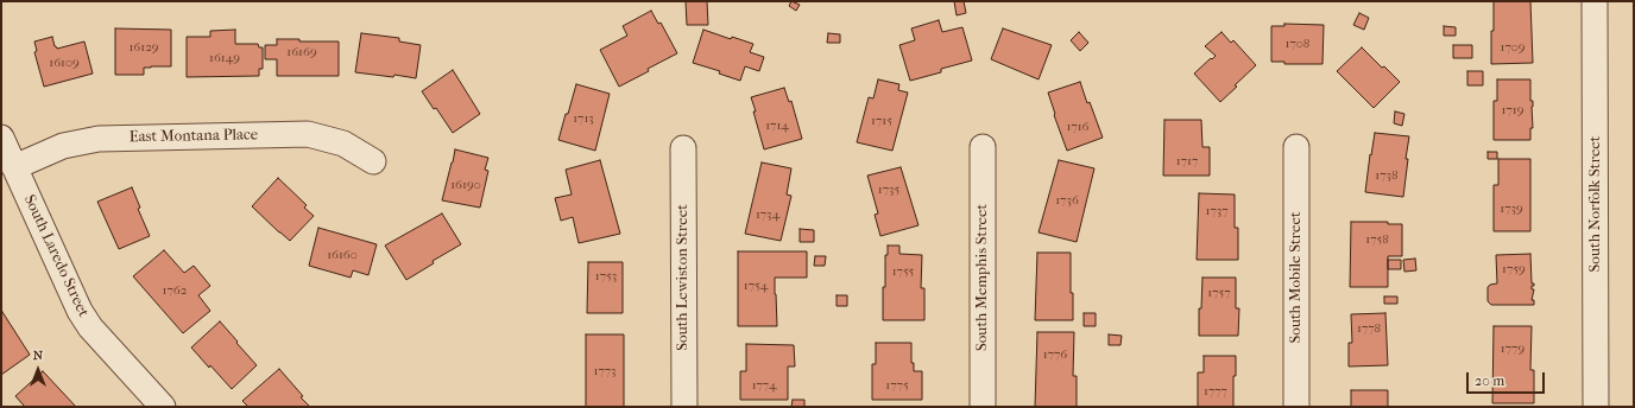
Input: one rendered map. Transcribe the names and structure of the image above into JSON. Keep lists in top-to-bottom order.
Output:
{
  "streets": {
    "street": [
      "East Montana Place",
      "South Norfolk Street",
      "South Laredo Street",
      "South Lewiston Street",
      "South Memphis Street",
      "South Mobile Street"
    ]
  },
  "crossings": [
    ["East Montana Place", "South Laredo Street"]
  ],
  "house_numbers": [
    "1708",
    "16129",
    "1709",
    "16169",
    "16149",
    "16109",
    "1719",
    "1713",
    "1715",
    "1714",
    "1716",
    "1717",
    "1738",
    "16190",
    "1735",
    "1736",
    "1739",
    "1737",
    "1734",
    "1758",
    "16160",
    "1759",
    "1755",
    "1753",
    "1754",
    "1762",
    "1757",
    "1778",
    "1779",
    "1776",
    "1773",
    "1774",
    "1775",
    "1777"
  ],
  "scale_bar": "20 m",
  "north": "top"
}
